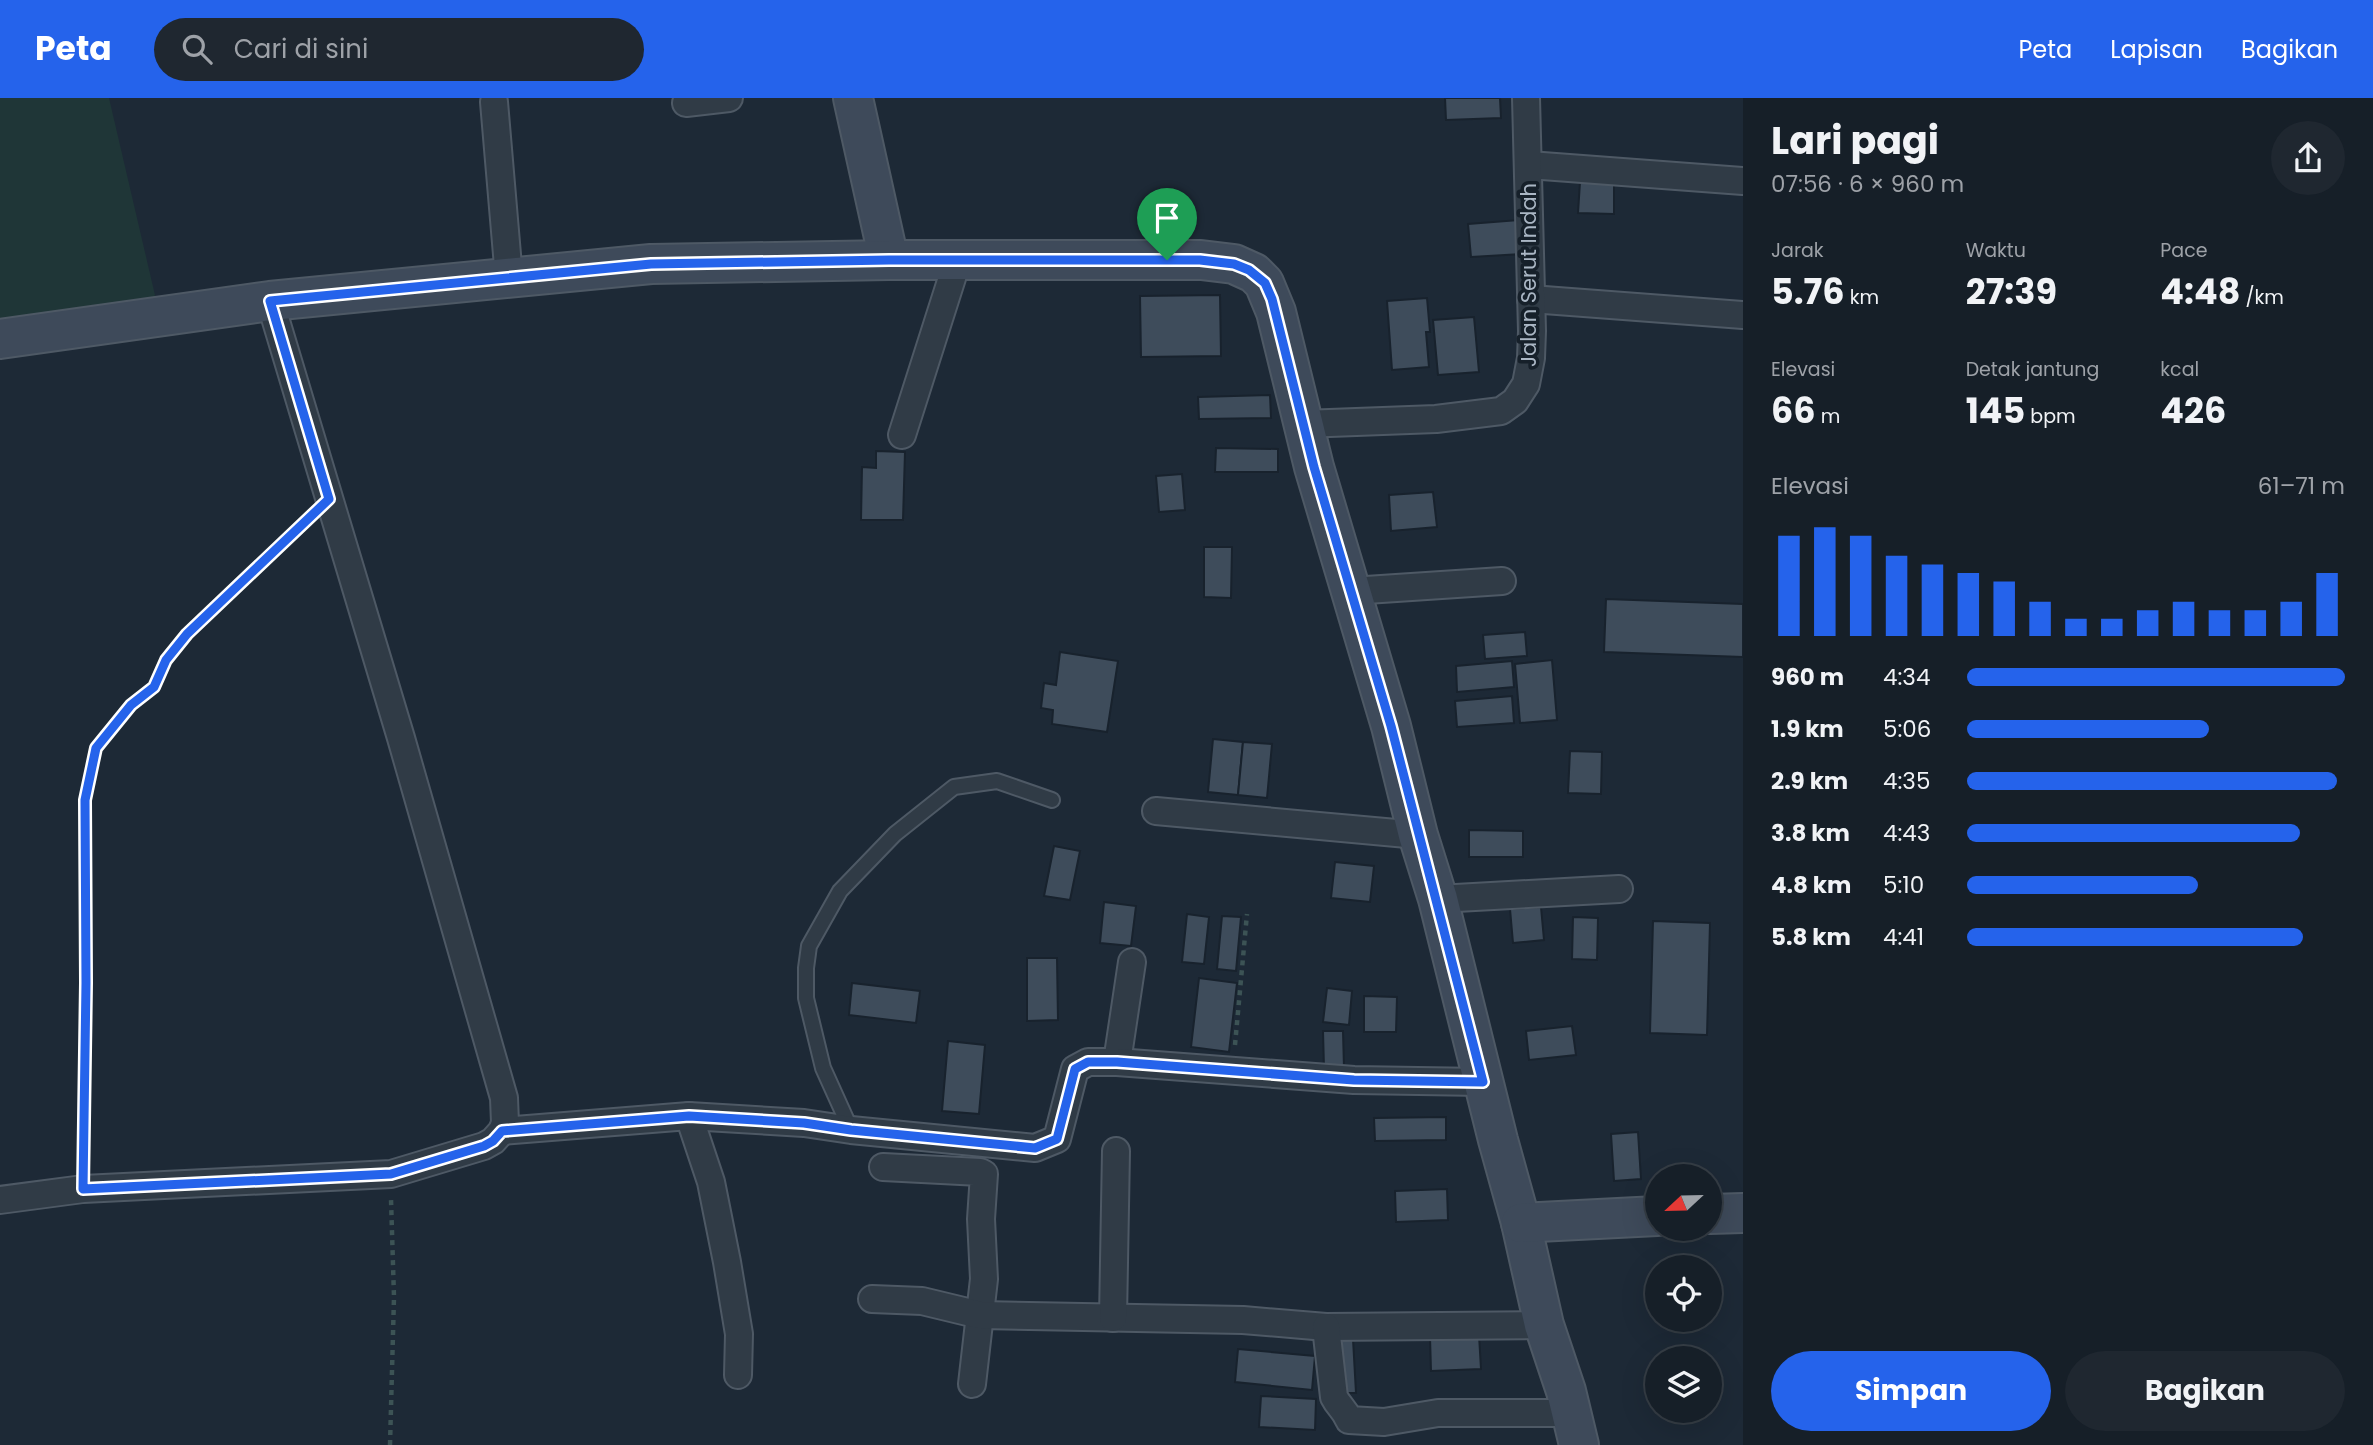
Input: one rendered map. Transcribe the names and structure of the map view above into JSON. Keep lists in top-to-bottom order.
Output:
{
  "streets": {
    "street": ["Jalan Serut Indah"]
  },
  "north": "left",
  "page": {
    "header": "Peta",
    "search": "Cari di sini",
    "nav": ["Peta", "Lapisan", "Bagikan"],
    "heading": ["Lari pagi", "07:56 · 6 × 960 m"],
    "stats": [
      ["Jarak", "5.76 km"],
      ["Waktu", "27:39"],
      ["Pace", "4:48 /km"],
      ["Elevasi", "66 m"],
      ["Detak jantung", "145 bpm"],
      ["kcal", "426"]
    ],
    "chart": ["Elevasi", "61–71 m"],
    "list": [
      {
        "name": "960 m",
        "note": "4:34"
      },
      {
        "name": "1.9 km",
        "note": "5:06"
      },
      {
        "name": "2.9 km",
        "note": "4:35"
      },
      {
        "name": "3.8 km",
        "note": "4:43"
      },
      {
        "name": "4.8 km",
        "note": "5:10"
      },
      {
        "name": "5.8 km",
        "note": "4:41"
      }
    ],
    "buttons": ["Simpan", "Bagikan"]
  }
}
